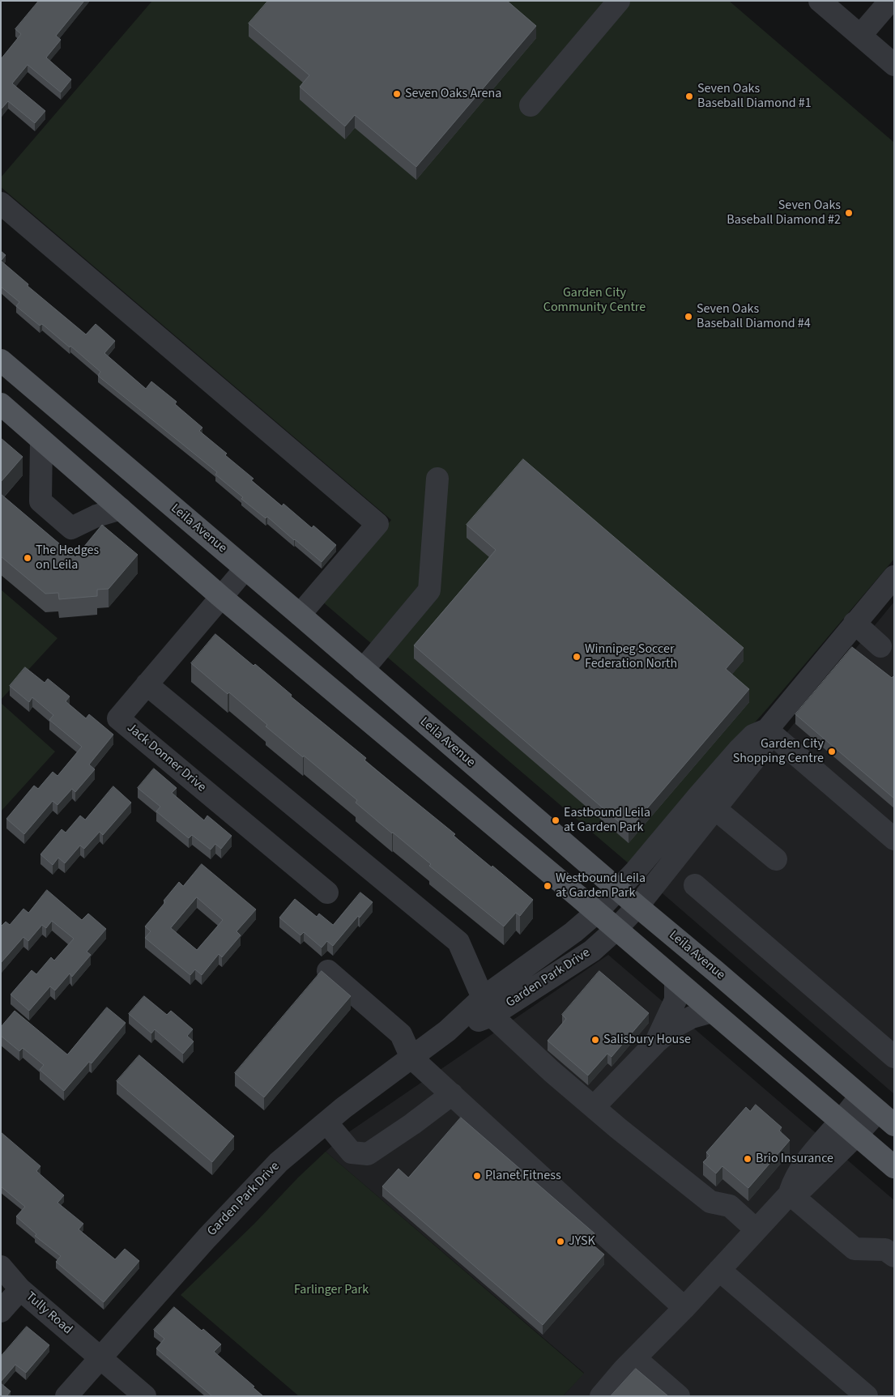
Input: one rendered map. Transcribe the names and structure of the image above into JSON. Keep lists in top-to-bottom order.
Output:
{
  "streets": {
    "main road": ["Leila Avenue"],
    "street": ["Jack Donner Drive", "Garden Park Drive", "Tully Road"]
  },
  "crossings": [
    ["Leila Avenue", "Jack Donner Drive"],
    ["Leila Avenue", "Garden Park Drive"],
    ["Garden Park Drive", "Tully Road"]
  ],
  "parks": ["Garden City Community Centre", "Farlinger Park"],
  "places": [
    "Seven Oaks Arena",
    "Seven Oaks Baseball Diamond #1",
    "Seven Oaks Baseball Diamond #2",
    "Seven Oaks Baseball Diamond #4",
    "The Hedges on Leila",
    "Winnipeg Soccer Federation North",
    "Garden City Shopping Centre",
    "Eastbound Leila at Garden Park",
    "Westbound Leila at Garden Park",
    "Salisbury House",
    "Brio Insurance",
    "Planet Fitness",
    "JYSK"
  ]
}
